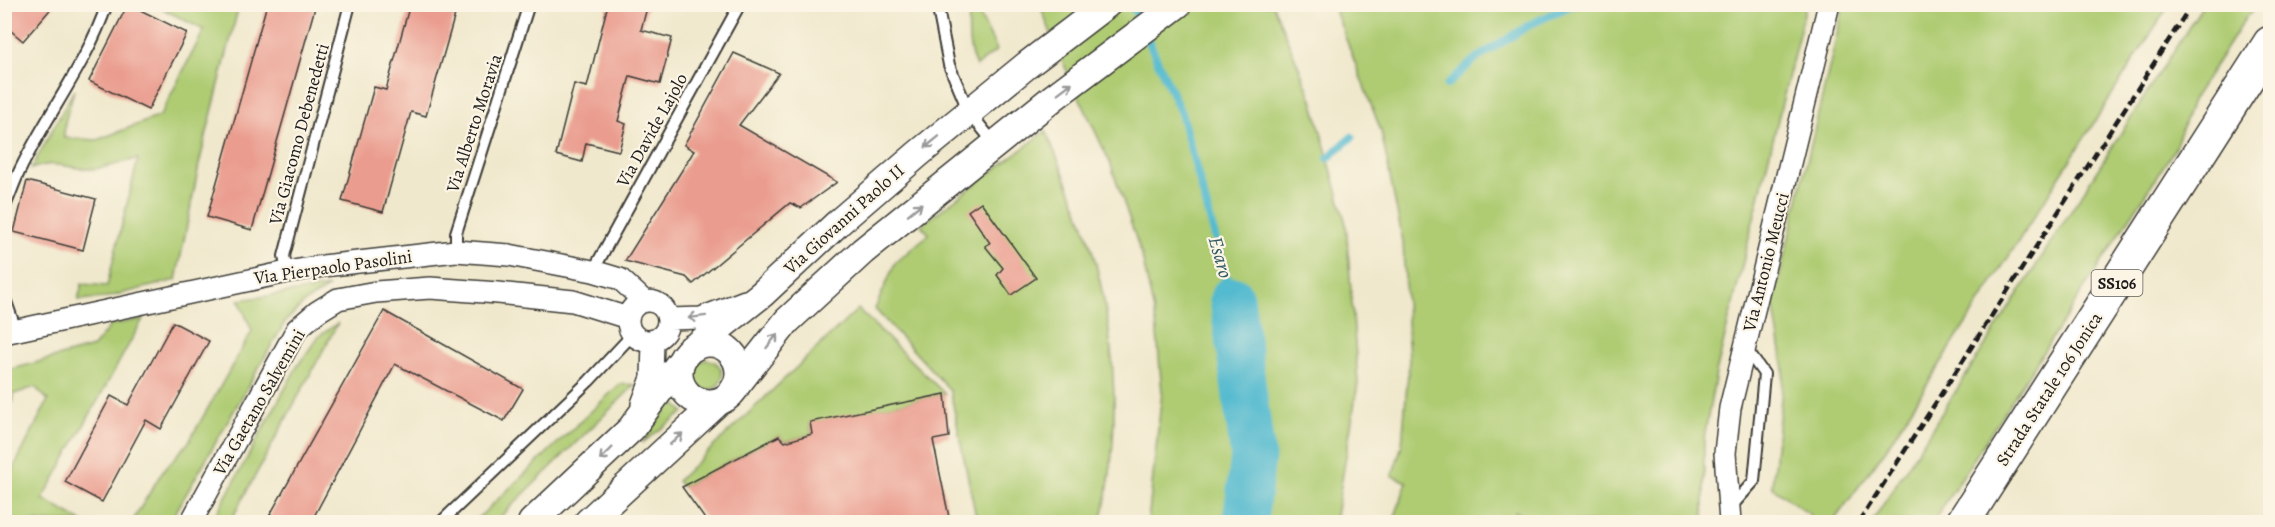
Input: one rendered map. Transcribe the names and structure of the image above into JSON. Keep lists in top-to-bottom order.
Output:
{
  "streets": {
    "main road": ["SS106", "Strada Statale 106 Jonica"],
    "street": [
      "Via Giovanni Paolo II",
      "Via Antonio Meucci",
      "Via Pierpaolo Pasolini",
      "Via Gaetano Salvemini"
    ],
    "lane": ["Via Alberto Moravia", "Via Davide Lajolo", "Via Giacomo Debenedetti"]
  },
  "crossings": [
    ["Via Alberto Moravia", "Via Pierpaolo Pasolini"],
    ["Via Davide Lajolo", "Via Pierpaolo Pasolini"],
    ["Via Giacomo Debenedetti", "Via Pierpaolo Pasolini"],
    ["Via Pierpaolo Pasolini", "Via Gaetano Salvemini"]
  ],
  "water": ["Esaro"]
}
